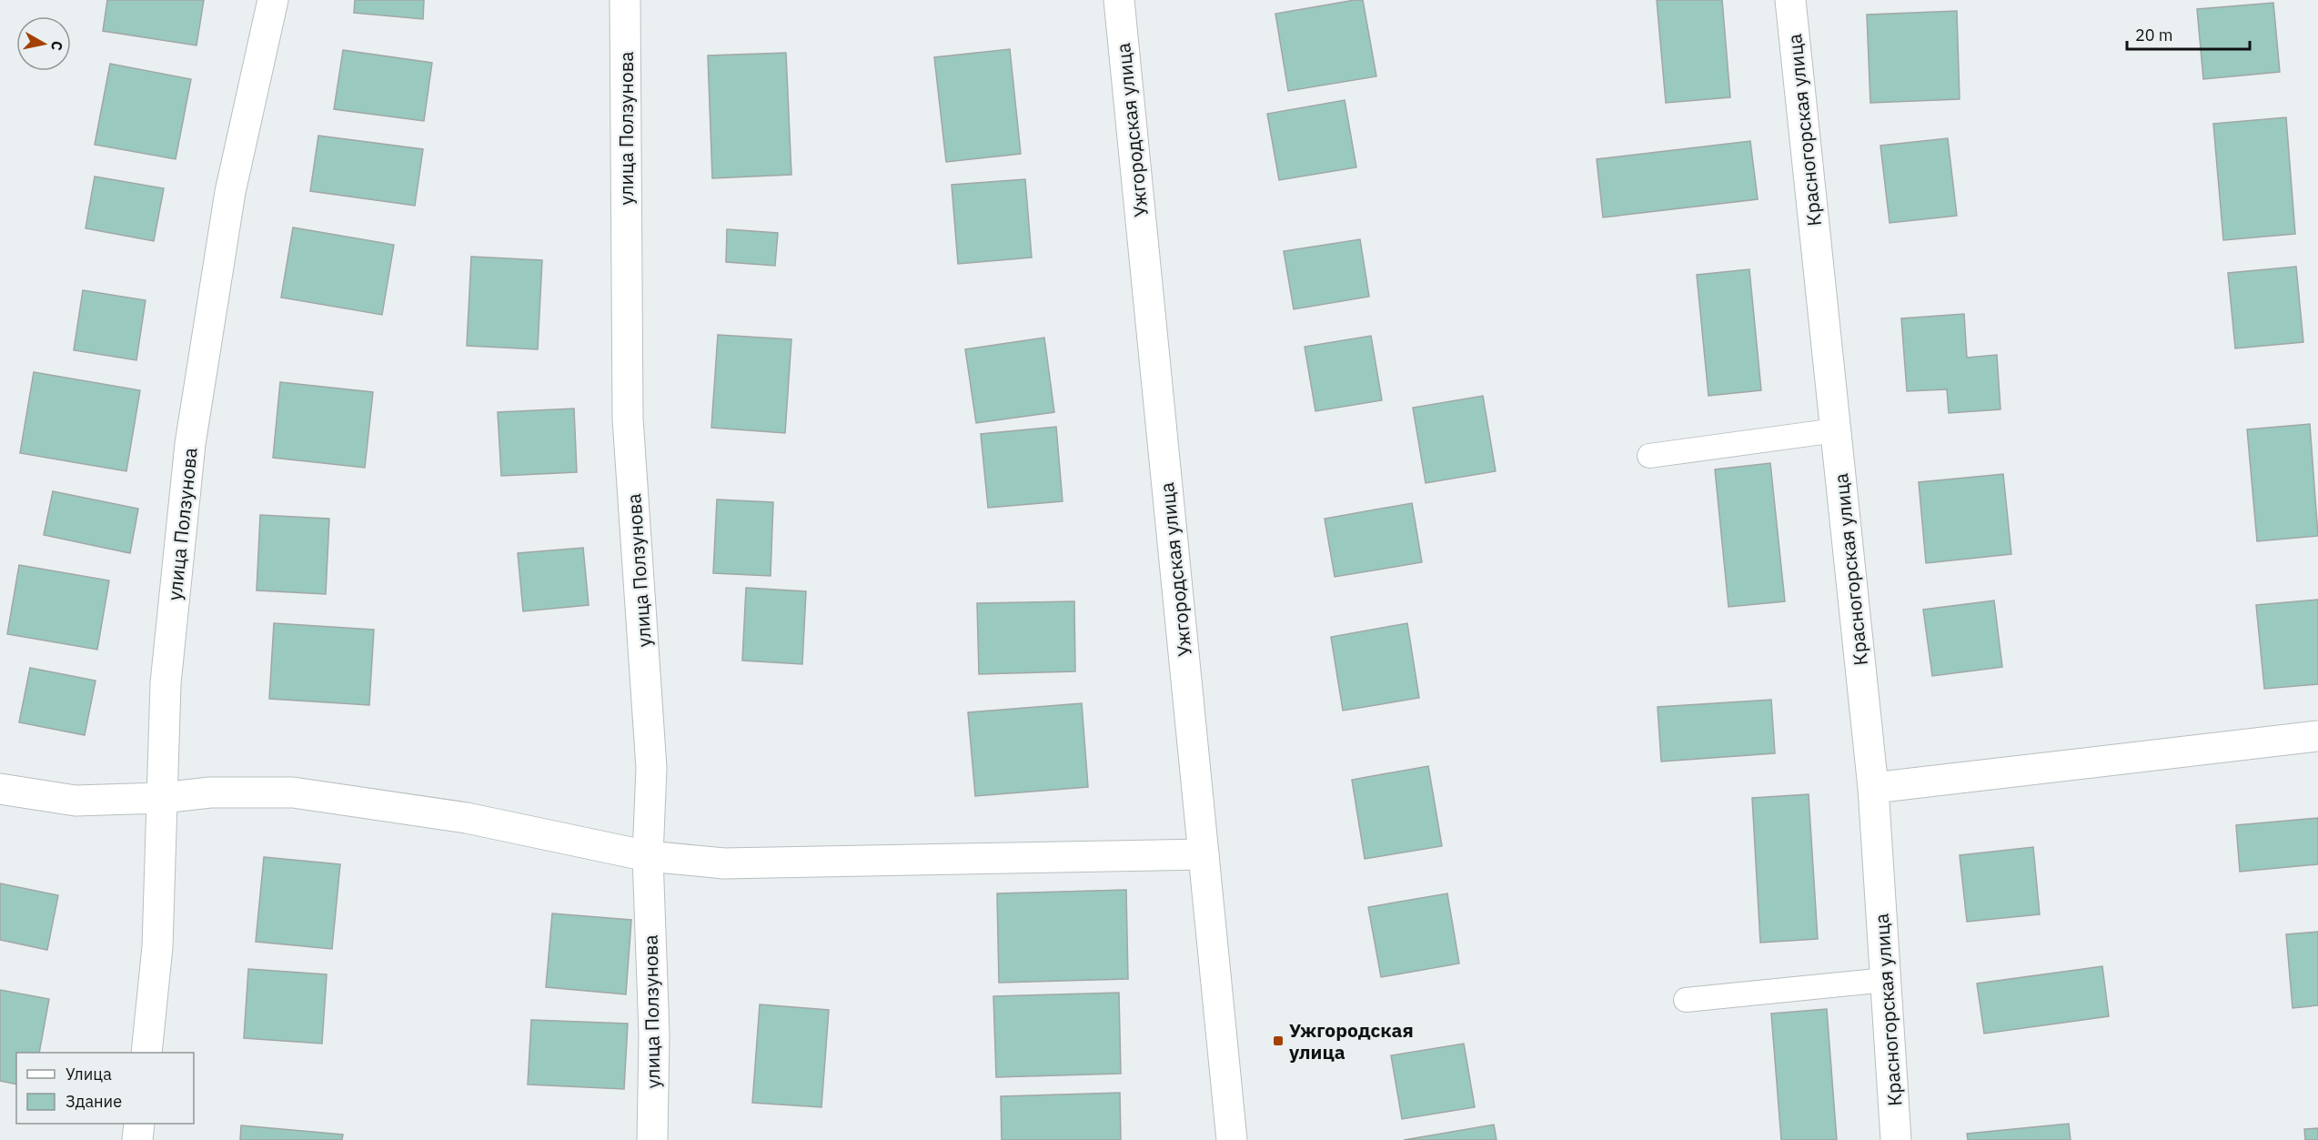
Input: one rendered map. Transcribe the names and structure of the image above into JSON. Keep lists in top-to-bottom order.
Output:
{
  "streets": {
    "street": ["улица Ползунова", "Ужгородская улица", "Красногорская улица"]
  },
  "places": {
    "transit": ["Ужгородская улица"]
  },
  "legend": ["Улица", "Здание"],
  "scale_bar": "20 m",
  "north": "right"
}
